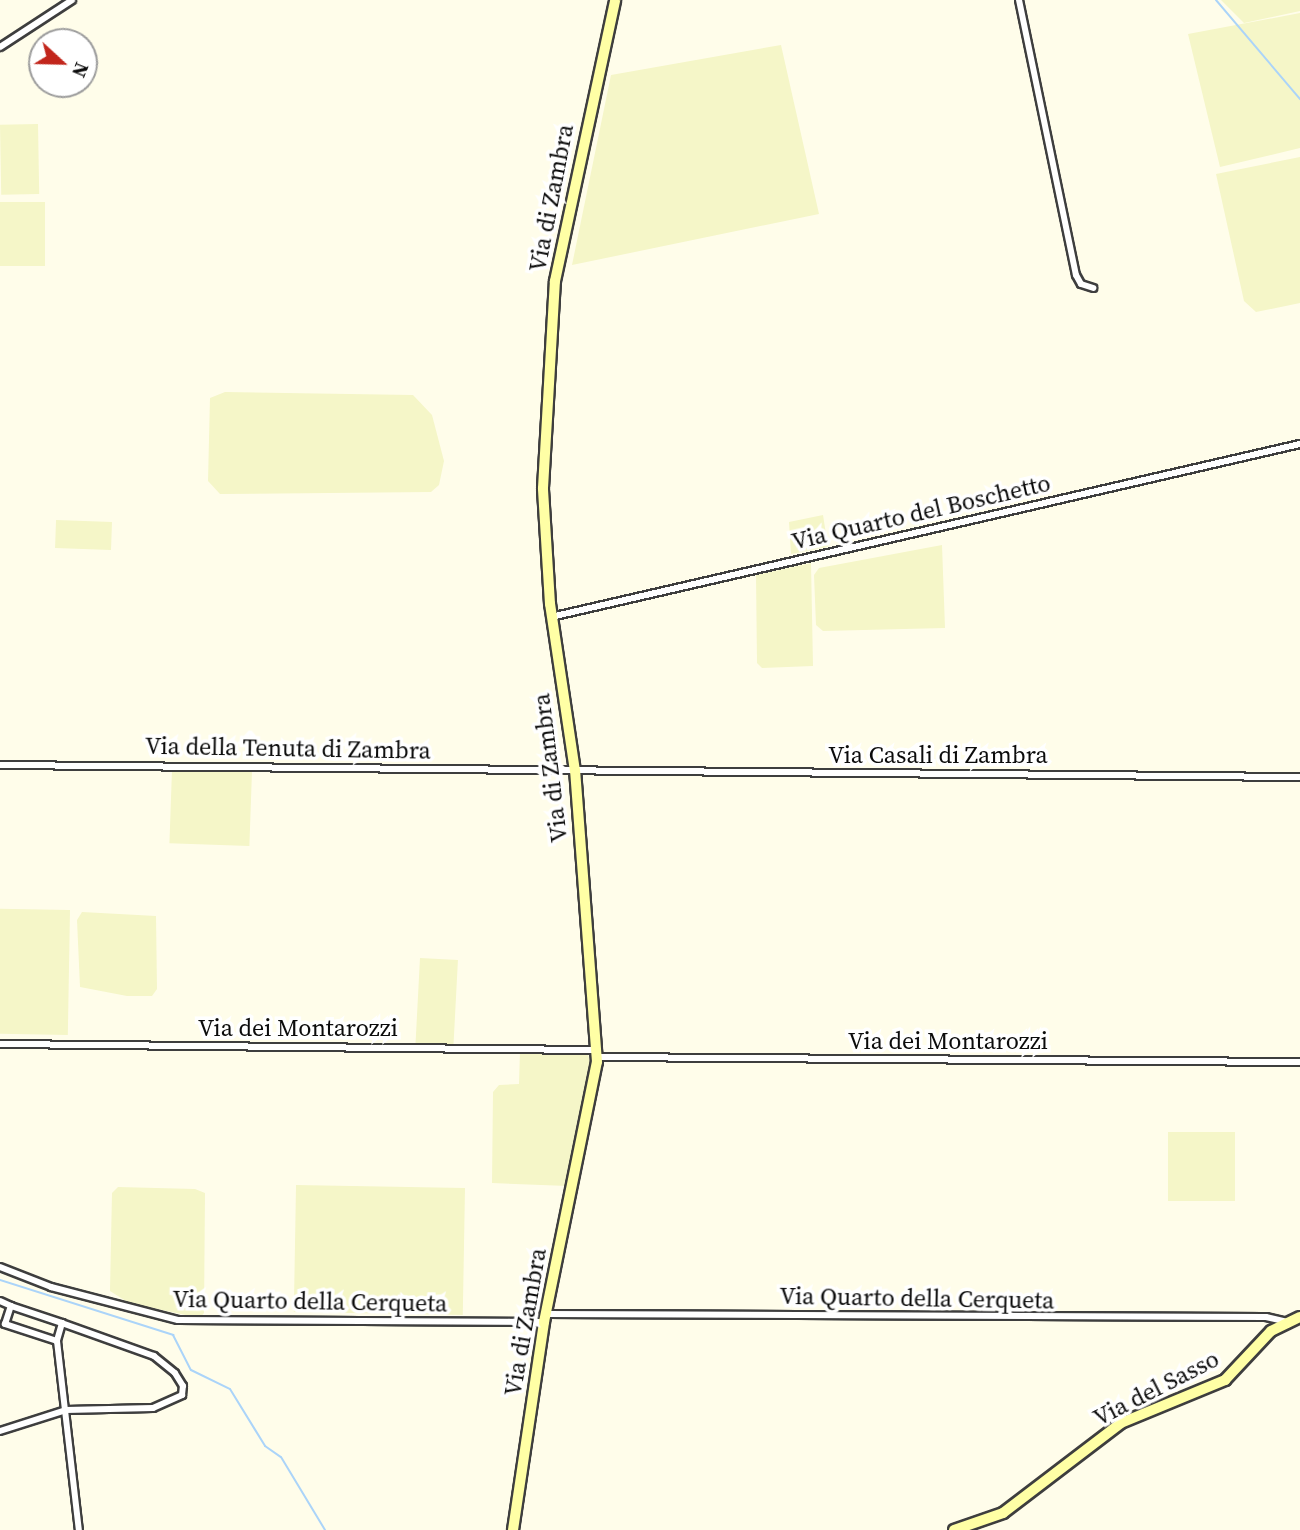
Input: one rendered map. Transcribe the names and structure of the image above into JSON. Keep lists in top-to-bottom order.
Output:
{
  "streets": {
    "street": [
      "Via di Zambra",
      "Via Quarto del Boschetto",
      "Via della Tenuta di Zambra",
      "Via Casali di Zambra",
      "Via dei Montarozzi",
      "Via Quarto della Cerqueta",
      "Via del Sasso"
    ]
  },
  "crossings": [
    ["Via di Zambra", "Via Quarto del Boschetto"],
    ["Via di Zambra", "Via della Tenuta di Zambra"],
    ["Via di Zambra", "Via Casali di Zambra"],
    ["Via di Zambra", "Via dei Montarozzi"],
    ["Via di Zambra", "Via Quarto della Cerqueta"],
    ["Via della Tenuta di Zambra", "Via Casali di Zambra"],
    ["Via Quarto della Cerqueta", "Via del Sasso"]
  ],
  "north": "right"
}
